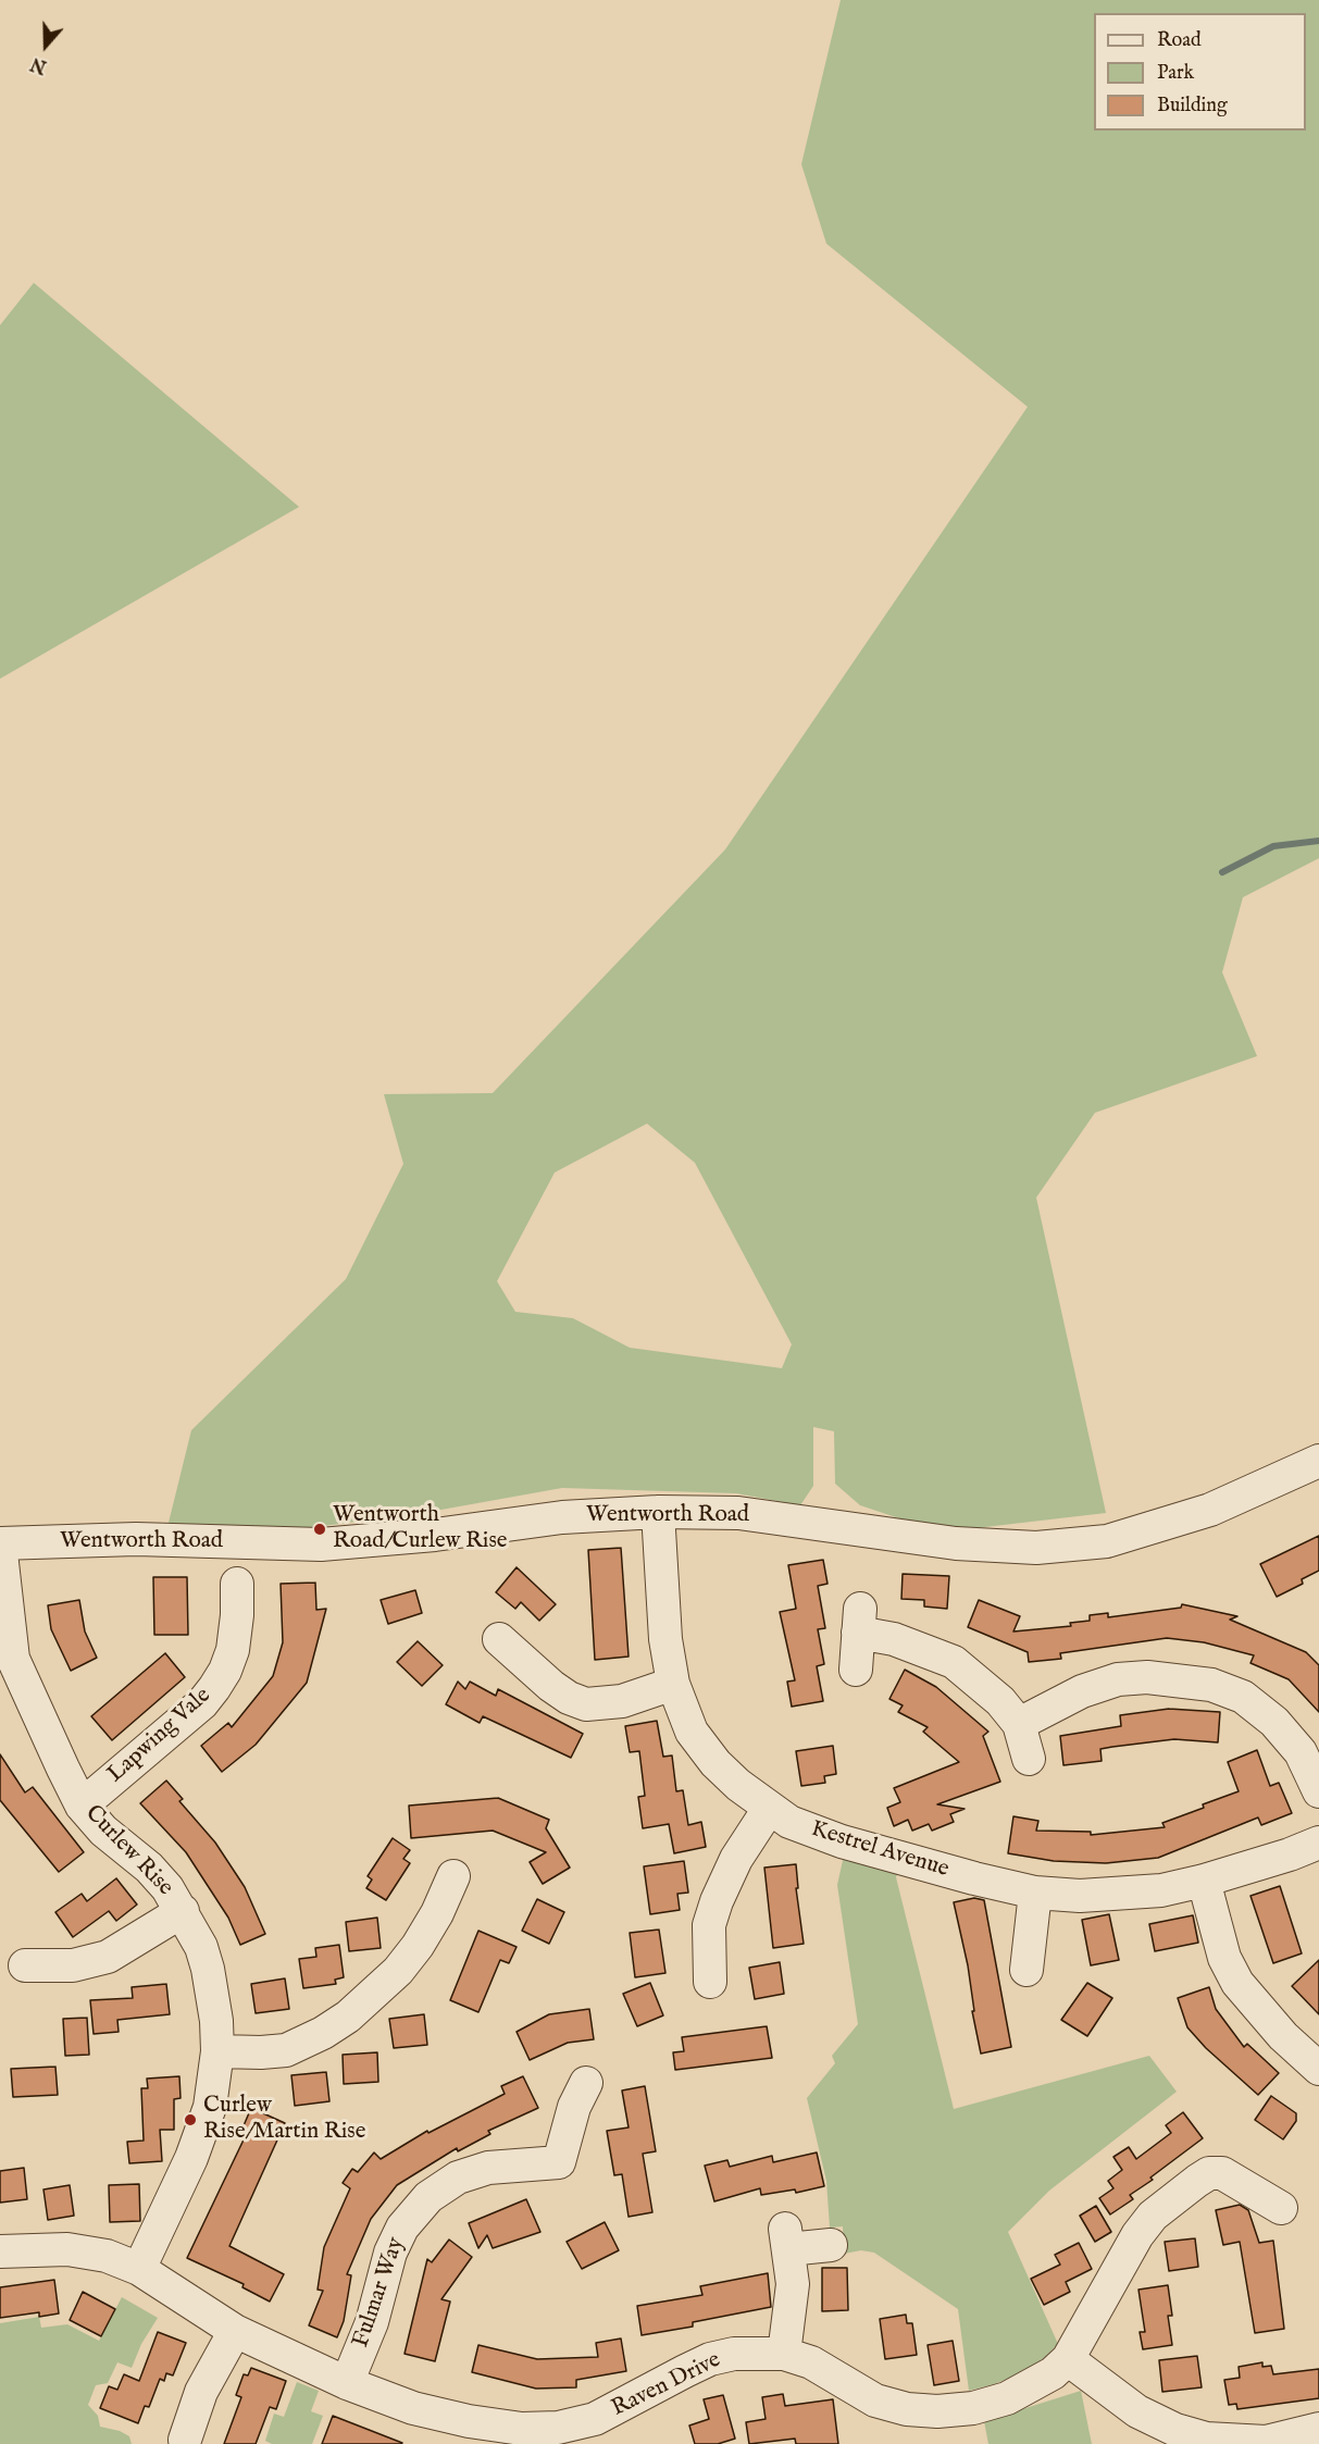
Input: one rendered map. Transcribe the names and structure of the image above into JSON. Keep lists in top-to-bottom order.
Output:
{
  "streets": {
    "street": [
      "Wentworth Road",
      "Lapwing Vale",
      "Kestrel Avenue",
      "Curlew Rise",
      "Fulmar Way",
      "Raven Drive"
    ]
  },
  "crossings": [
    ["Wentworth Road", "Kestrel Avenue"],
    ["Wentworth Road", "Curlew Rise"],
    ["Lapwing Vale", "Curlew Rise"],
    ["Curlew Rise", "Raven Drive"],
    ["Fulmar Way", "Raven Drive"]
  ],
  "places": ["Wentworth Road/Curlew Rise", "Curlew Rise/Martin Rise"],
  "legend": ["Road", "Park", "Building"],
  "north": "bottom"
}
